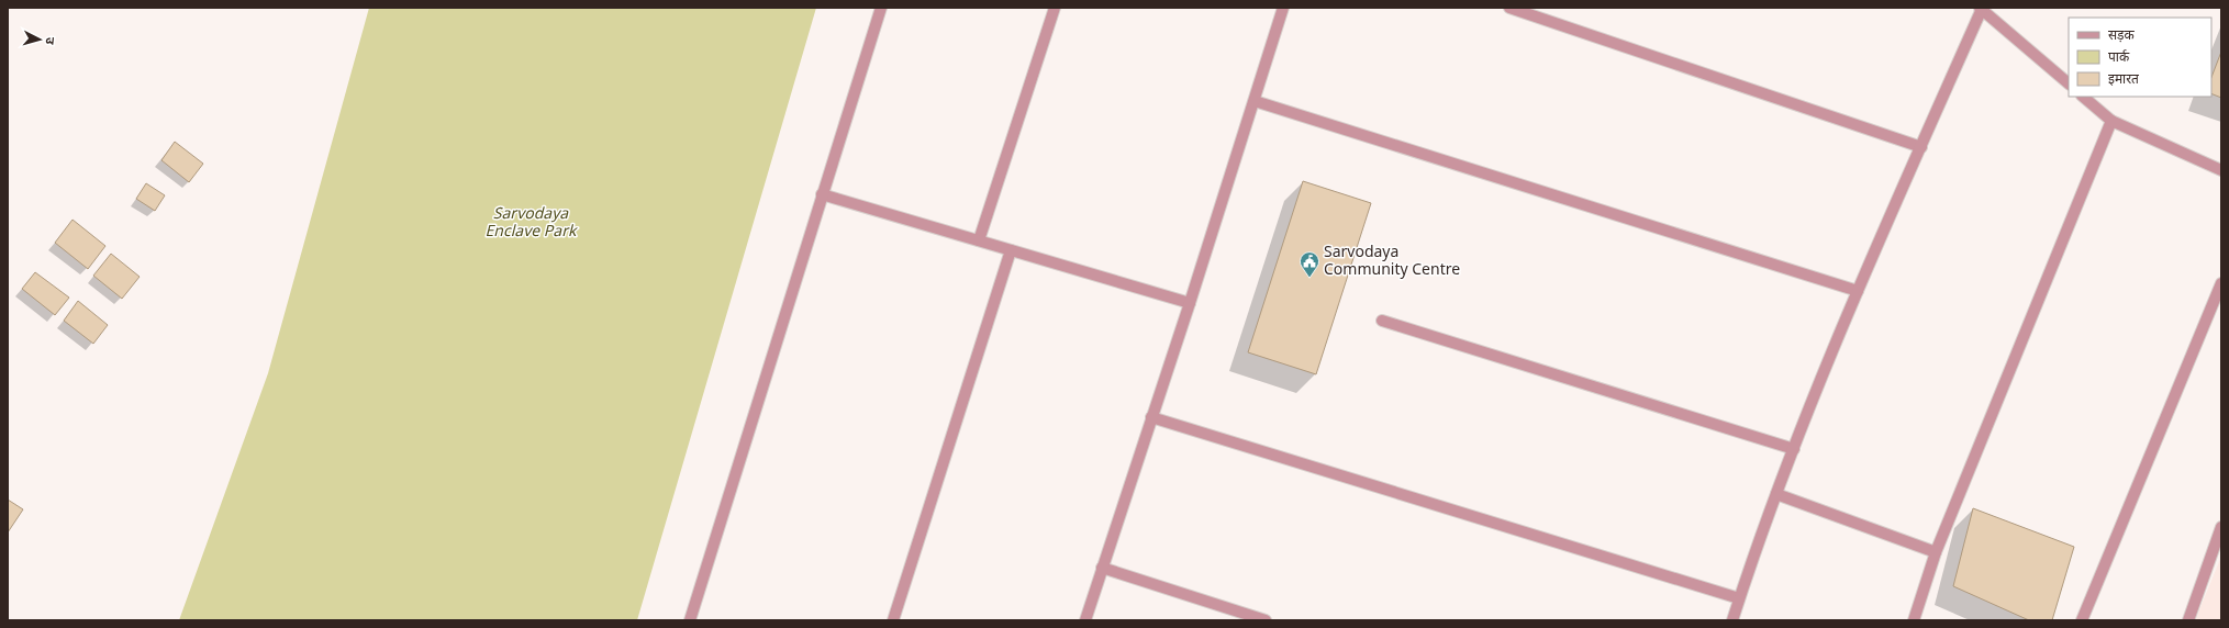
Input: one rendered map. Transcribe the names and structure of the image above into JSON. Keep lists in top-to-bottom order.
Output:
{
  "parks": ["Sarvodaya Enclave Park"],
  "places": {
    "public building": ["Sarvodaya Community Centre"]
  },
  "legend": ["सड़क", "पार्क", "इमारत"],
  "north": "right"
}
